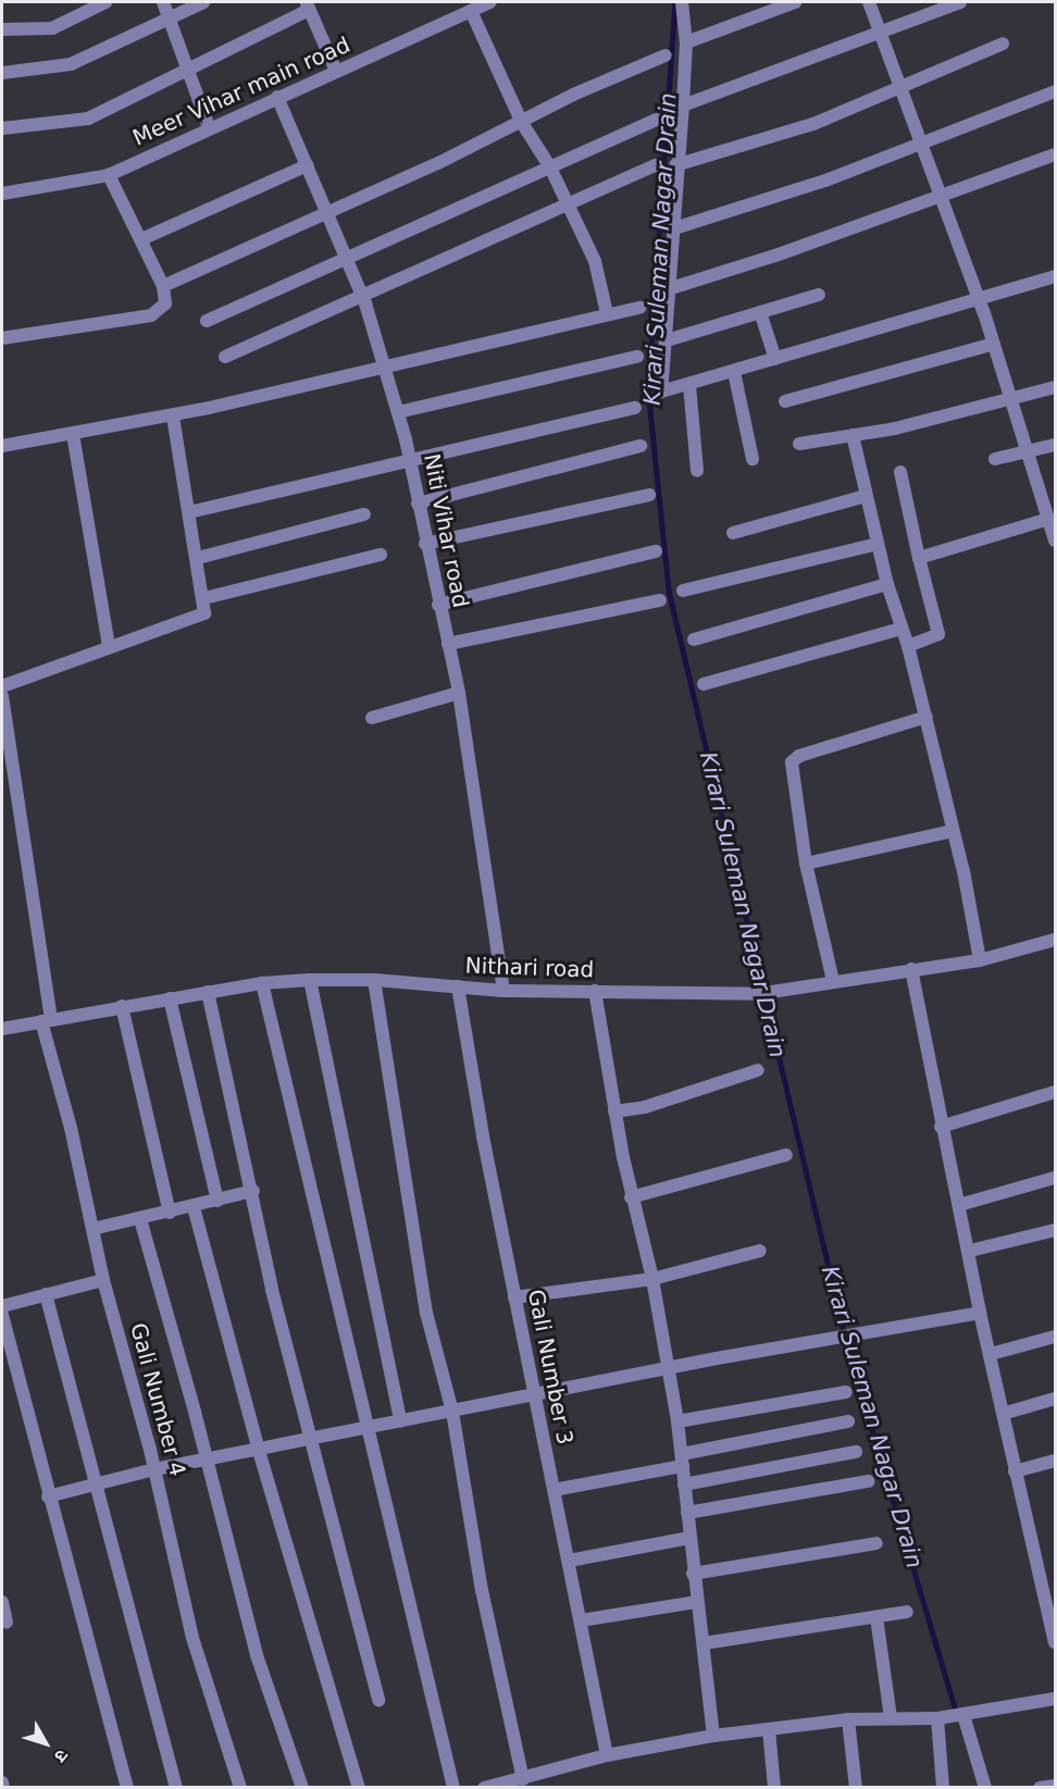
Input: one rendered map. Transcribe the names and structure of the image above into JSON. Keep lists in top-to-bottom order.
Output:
{
  "streets": {
    "street": [
      "Meer Vihar main road",
      "Niti Vihar road",
      "Nithari road",
      "Gali Number 3",
      "Gali Number 4"
    ]
  },
  "crossings": [
    ["Meer Vihar main road", "Niti Vihar road"],
    ["Niti Vihar road", "Nithari road"],
    ["Nithari road", "Gali Number 3"],
    ["Nithari road", "Gali Number 4"]
  ],
  "water": ["Kirari Suleman Nagar Drain"],
  "north": "bottom right"
}
